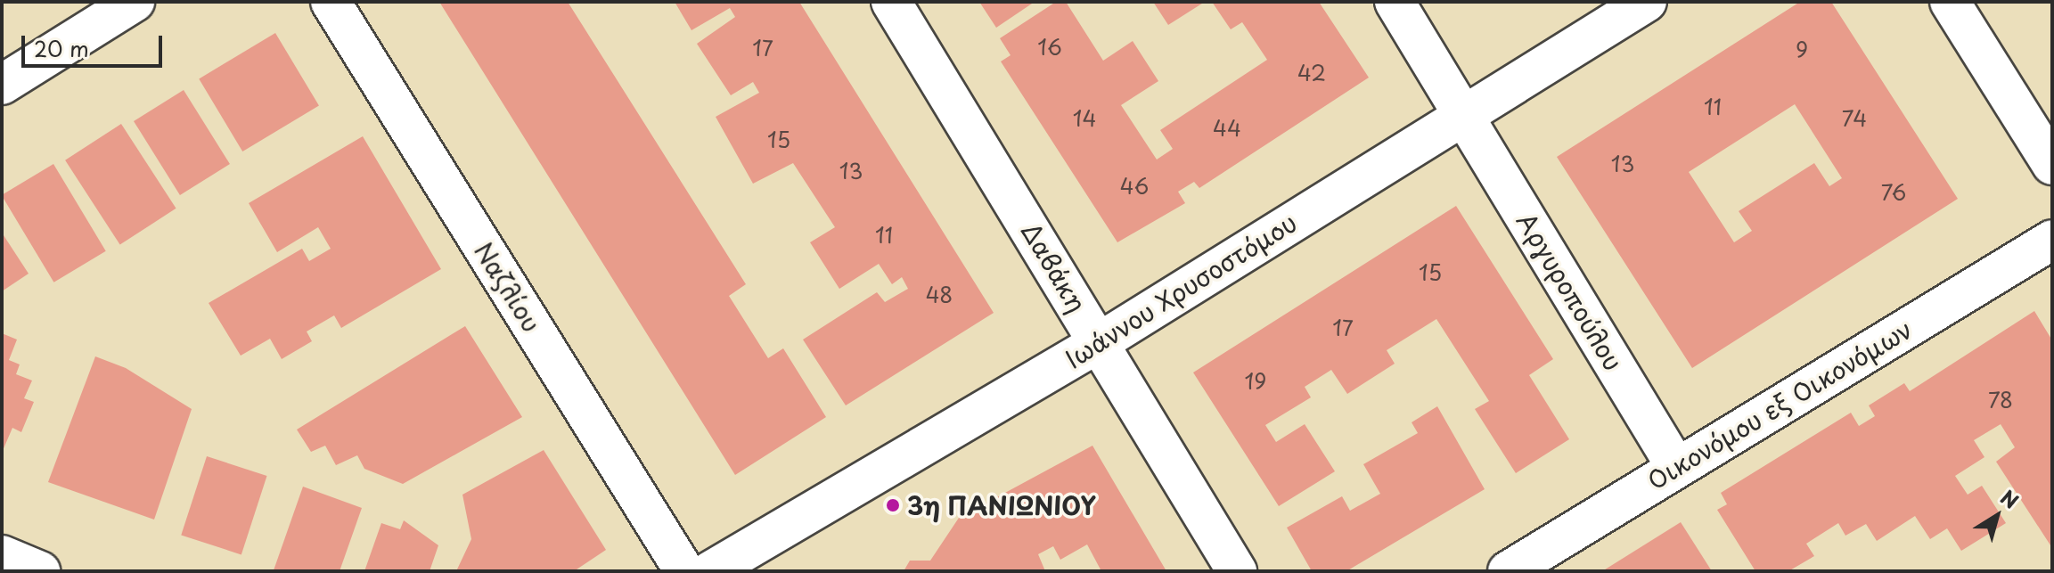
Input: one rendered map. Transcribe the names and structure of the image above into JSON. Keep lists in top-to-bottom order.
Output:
{
  "streets": {
    "street": [
      "Δαβάκη",
      "Ναζλίου",
      "Ιωάννου Χρυσοστόμου",
      "Αργυροπούλου",
      "Οικονόμου εξ Οικονόμων"
    ]
  },
  "crossings": [
    ["Δαβάκη", "Ιωάννου Χρυσοστόμου"],
    ["Ιωάννου Χρυσοστόμου", "Αργυροπούλου"],
    ["Αργυροπούλου", "Οικονόμου εξ Οικονόμων"]
  ],
  "places": ["3η ΠΑΝΙΩΝΙΟΥ"],
  "house_numbers": [
    "16",
    "17",
    "9",
    "42",
    "11",
    "14",
    "74",
    "44",
    "15",
    "13",
    "13",
    "46",
    "76",
    "11",
    "15",
    "48",
    "17",
    "19",
    "78"
  ],
  "scale_bar": "20 m",
  "north": "top right"
}
